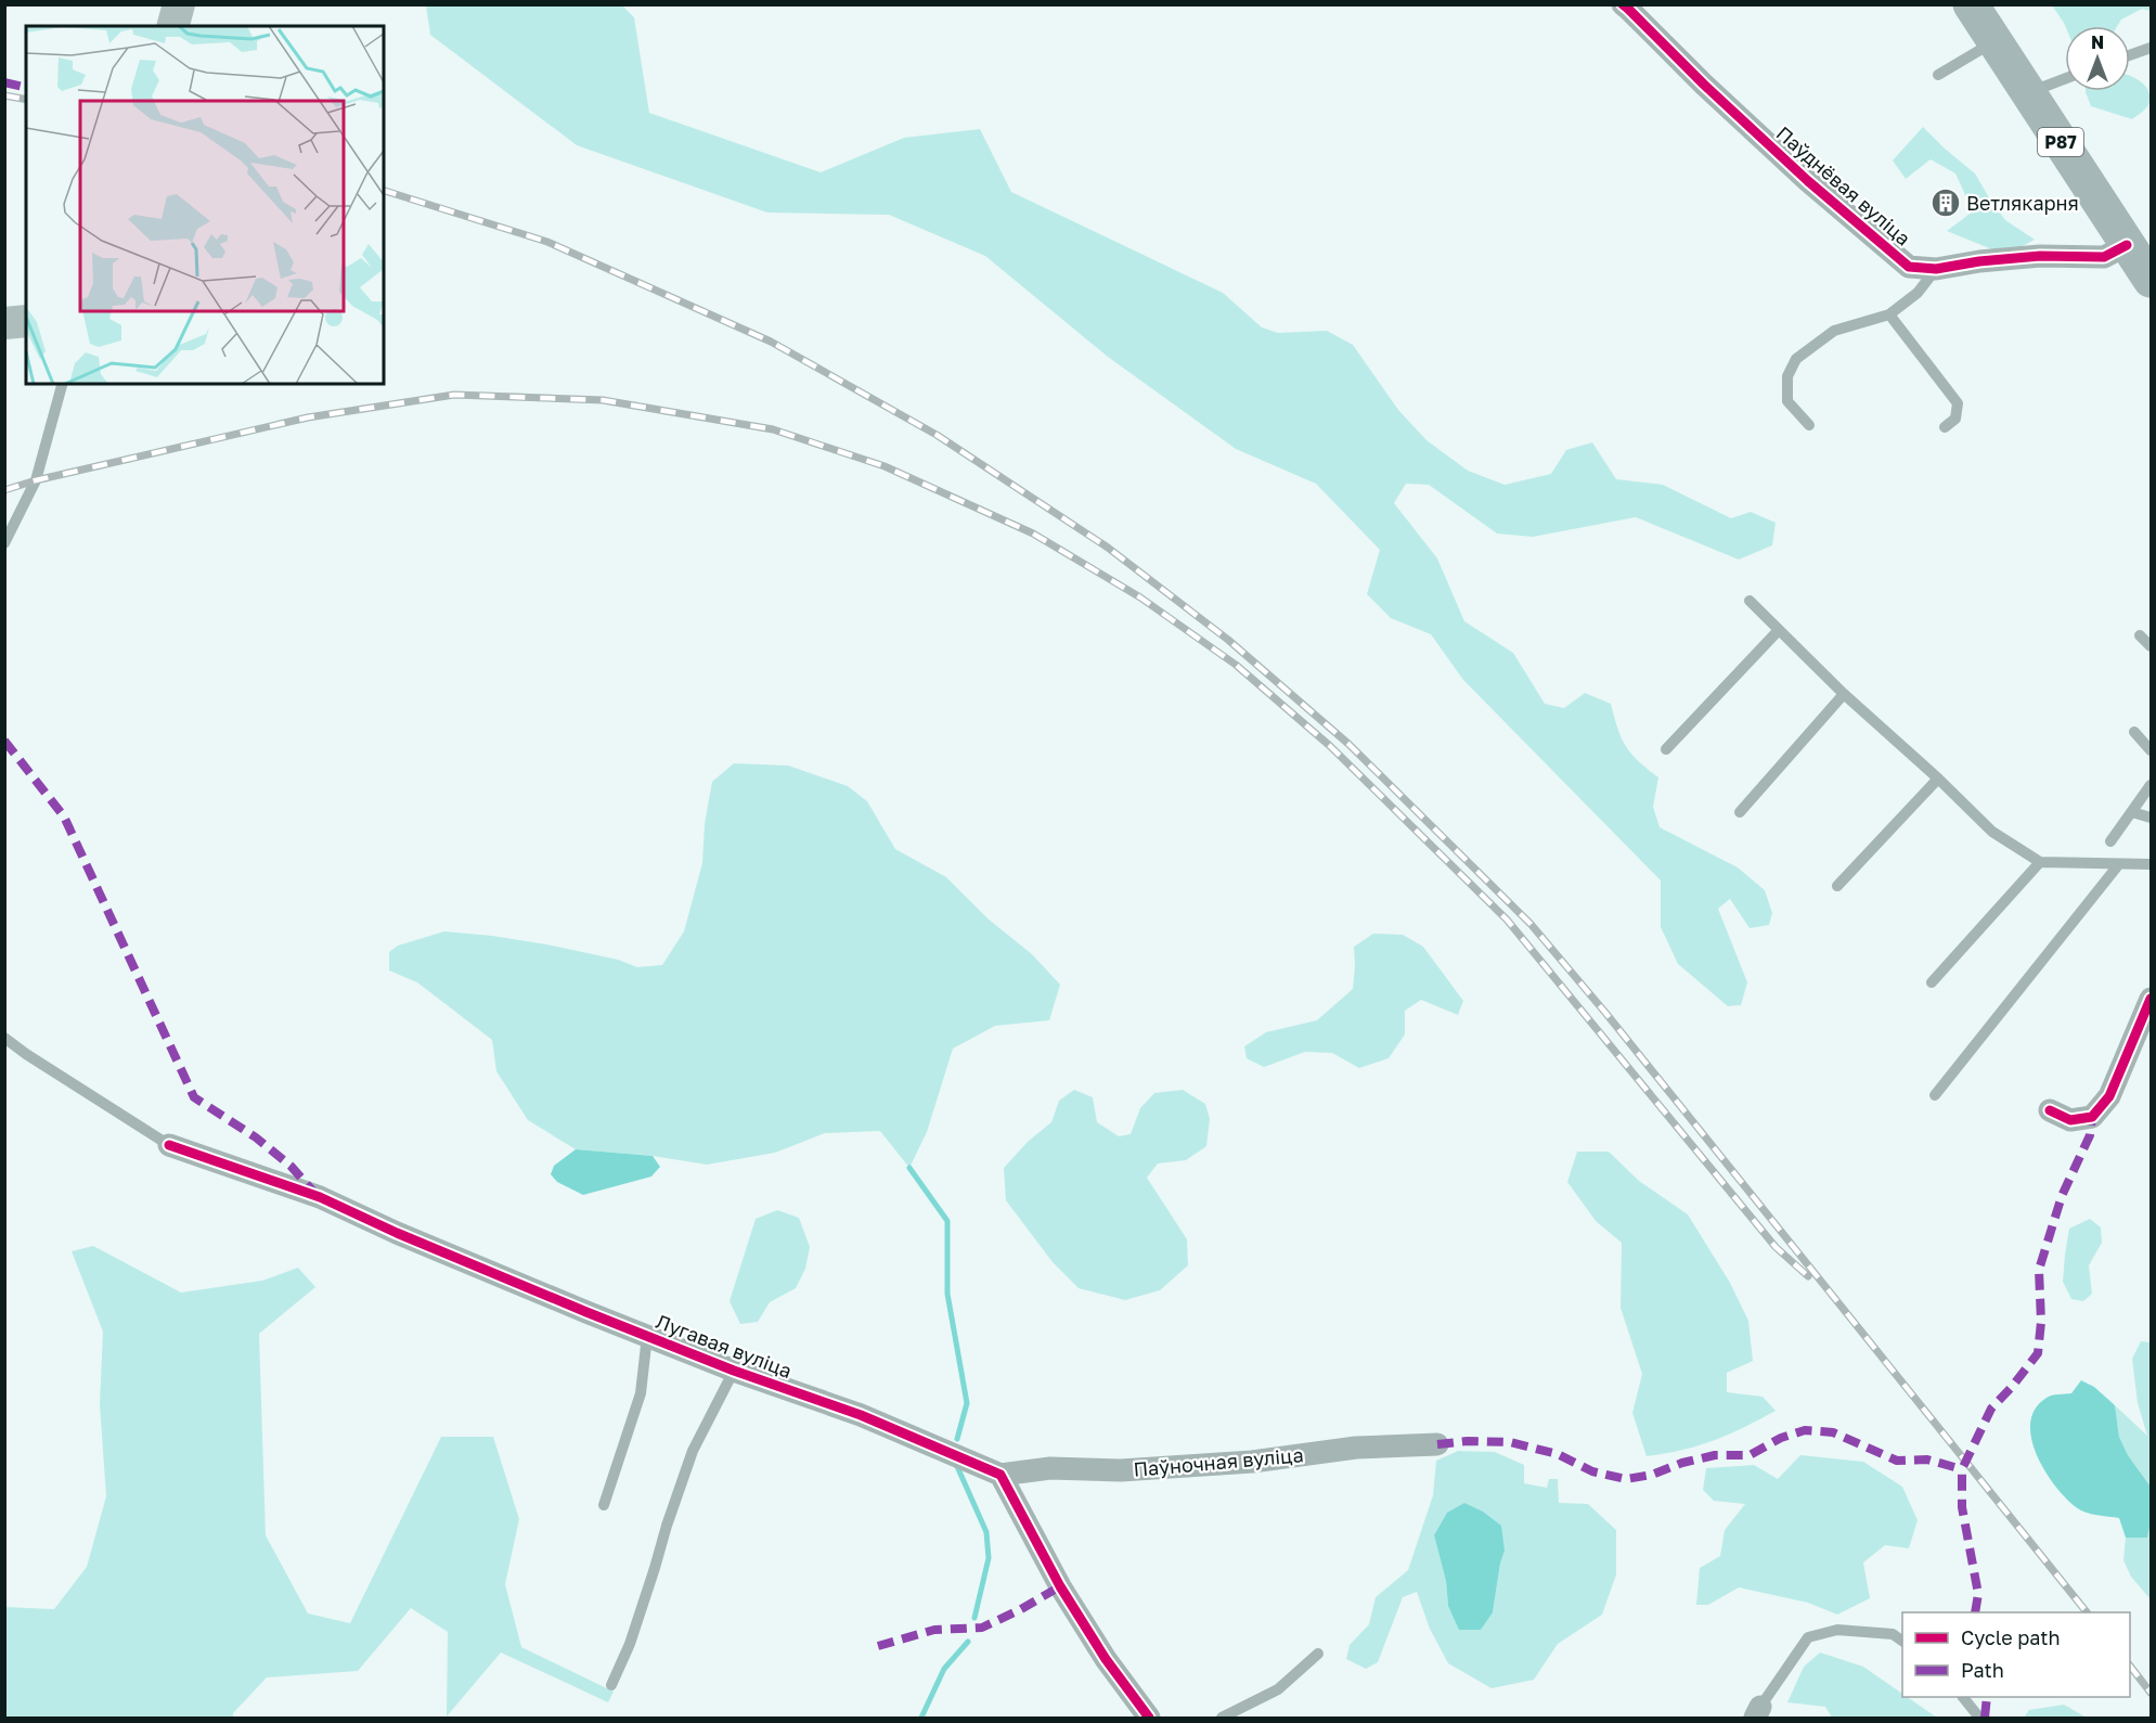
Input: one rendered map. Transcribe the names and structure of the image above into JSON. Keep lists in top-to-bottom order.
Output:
{
  "streets": {
    "main road": ["Р87"],
    "street": ["Паўднёвая вуліца", "Лугавая вуліца", "Паўночная вуліца"]
  },
  "crossings": [
    ["Р87", "Паўднёвая вуліца"],
    ["Лугавая вуліца", "Паўночная вуліца"]
  ],
  "places": {
    "building": ["Ветлякарня"]
  },
  "legend": ["Cycle path", "Path"],
  "north": "top"
}
